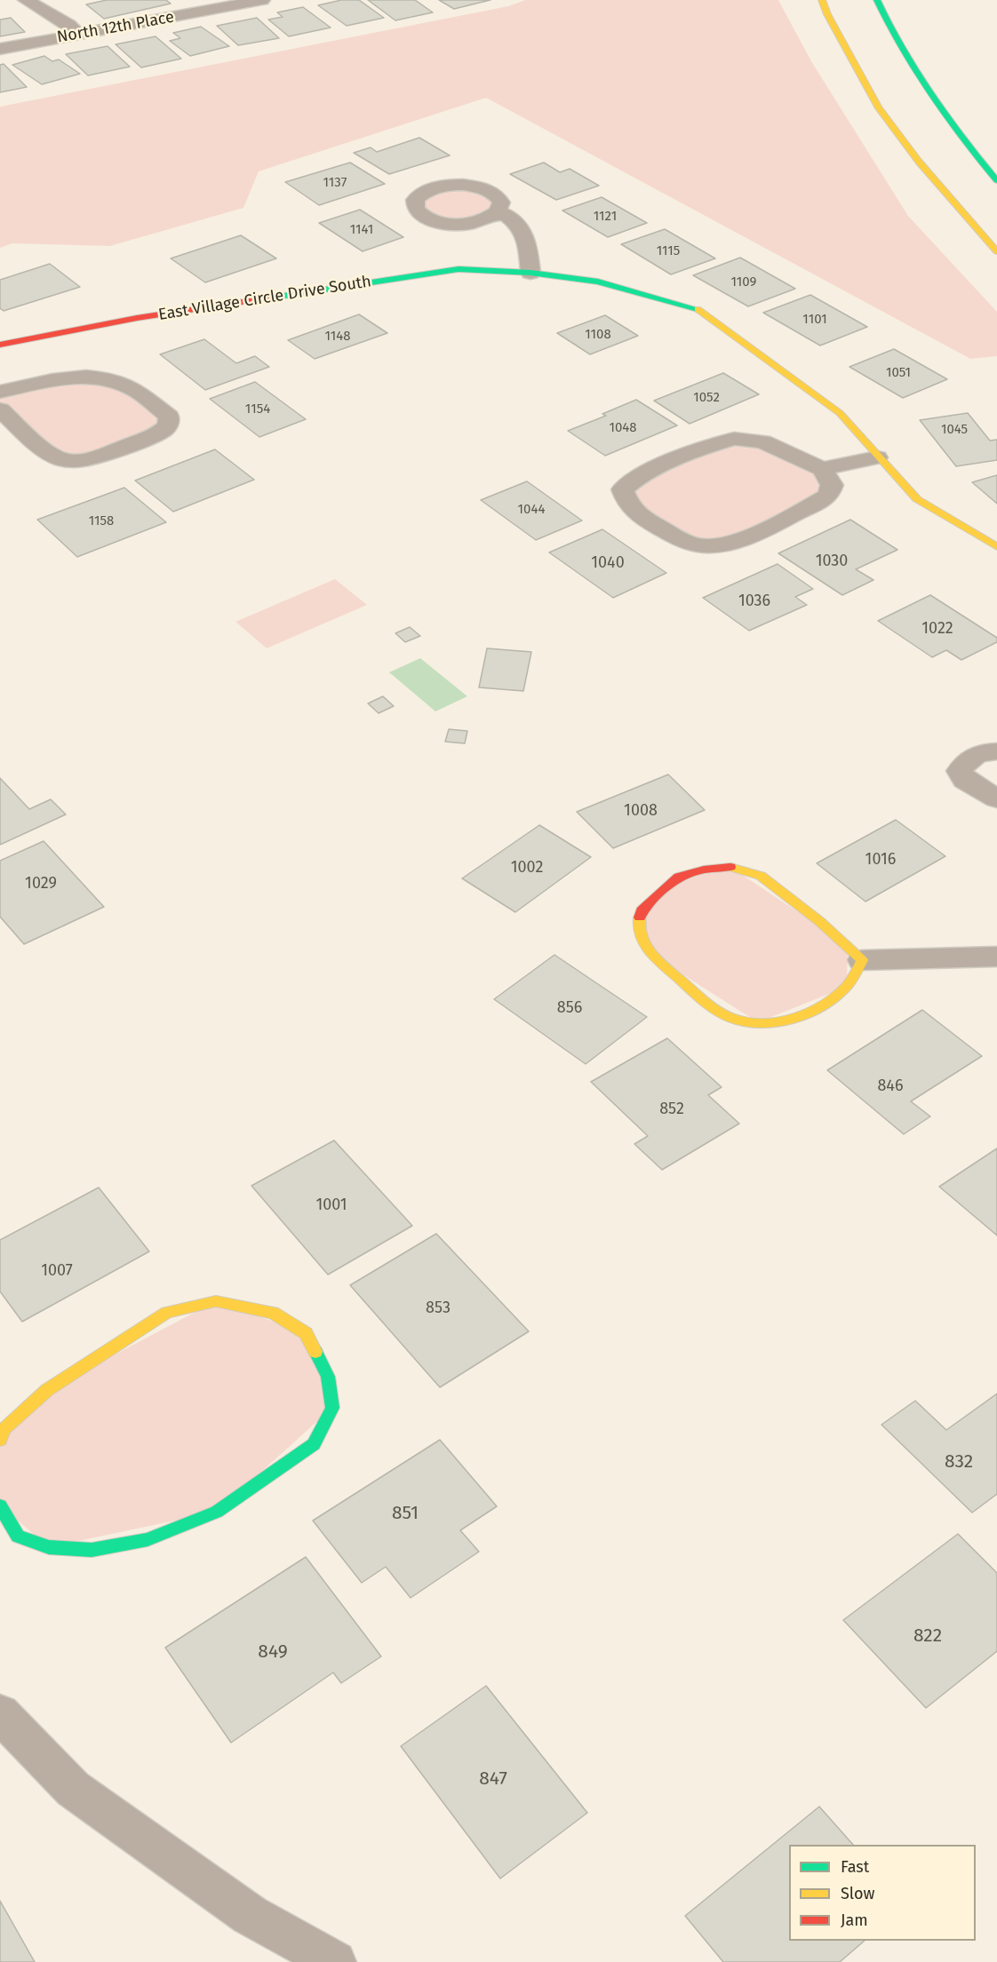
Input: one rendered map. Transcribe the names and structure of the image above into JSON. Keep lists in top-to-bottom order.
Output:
{
  "streets": {
    "street": ["North 12th Place", "East Village Circle Drive South"]
  },
  "house_numbers": [
    "1137",
    "1121",
    "1141",
    "1115",
    "1109",
    "1101",
    "1108",
    "1148",
    "1051",
    "1052",
    "1154",
    "1048",
    "1045",
    "1044",
    "1158",
    "1030",
    "1040",
    "1036",
    "1022",
    "1008",
    "1016",
    "1002",
    "1029",
    "856",
    "846",
    "852",
    "1001",
    "1007",
    "853",
    "832",
    "851",
    "822",
    "849",
    "847"
  ],
  "legend": ["Fast", "Slow", "Jam"]
}
